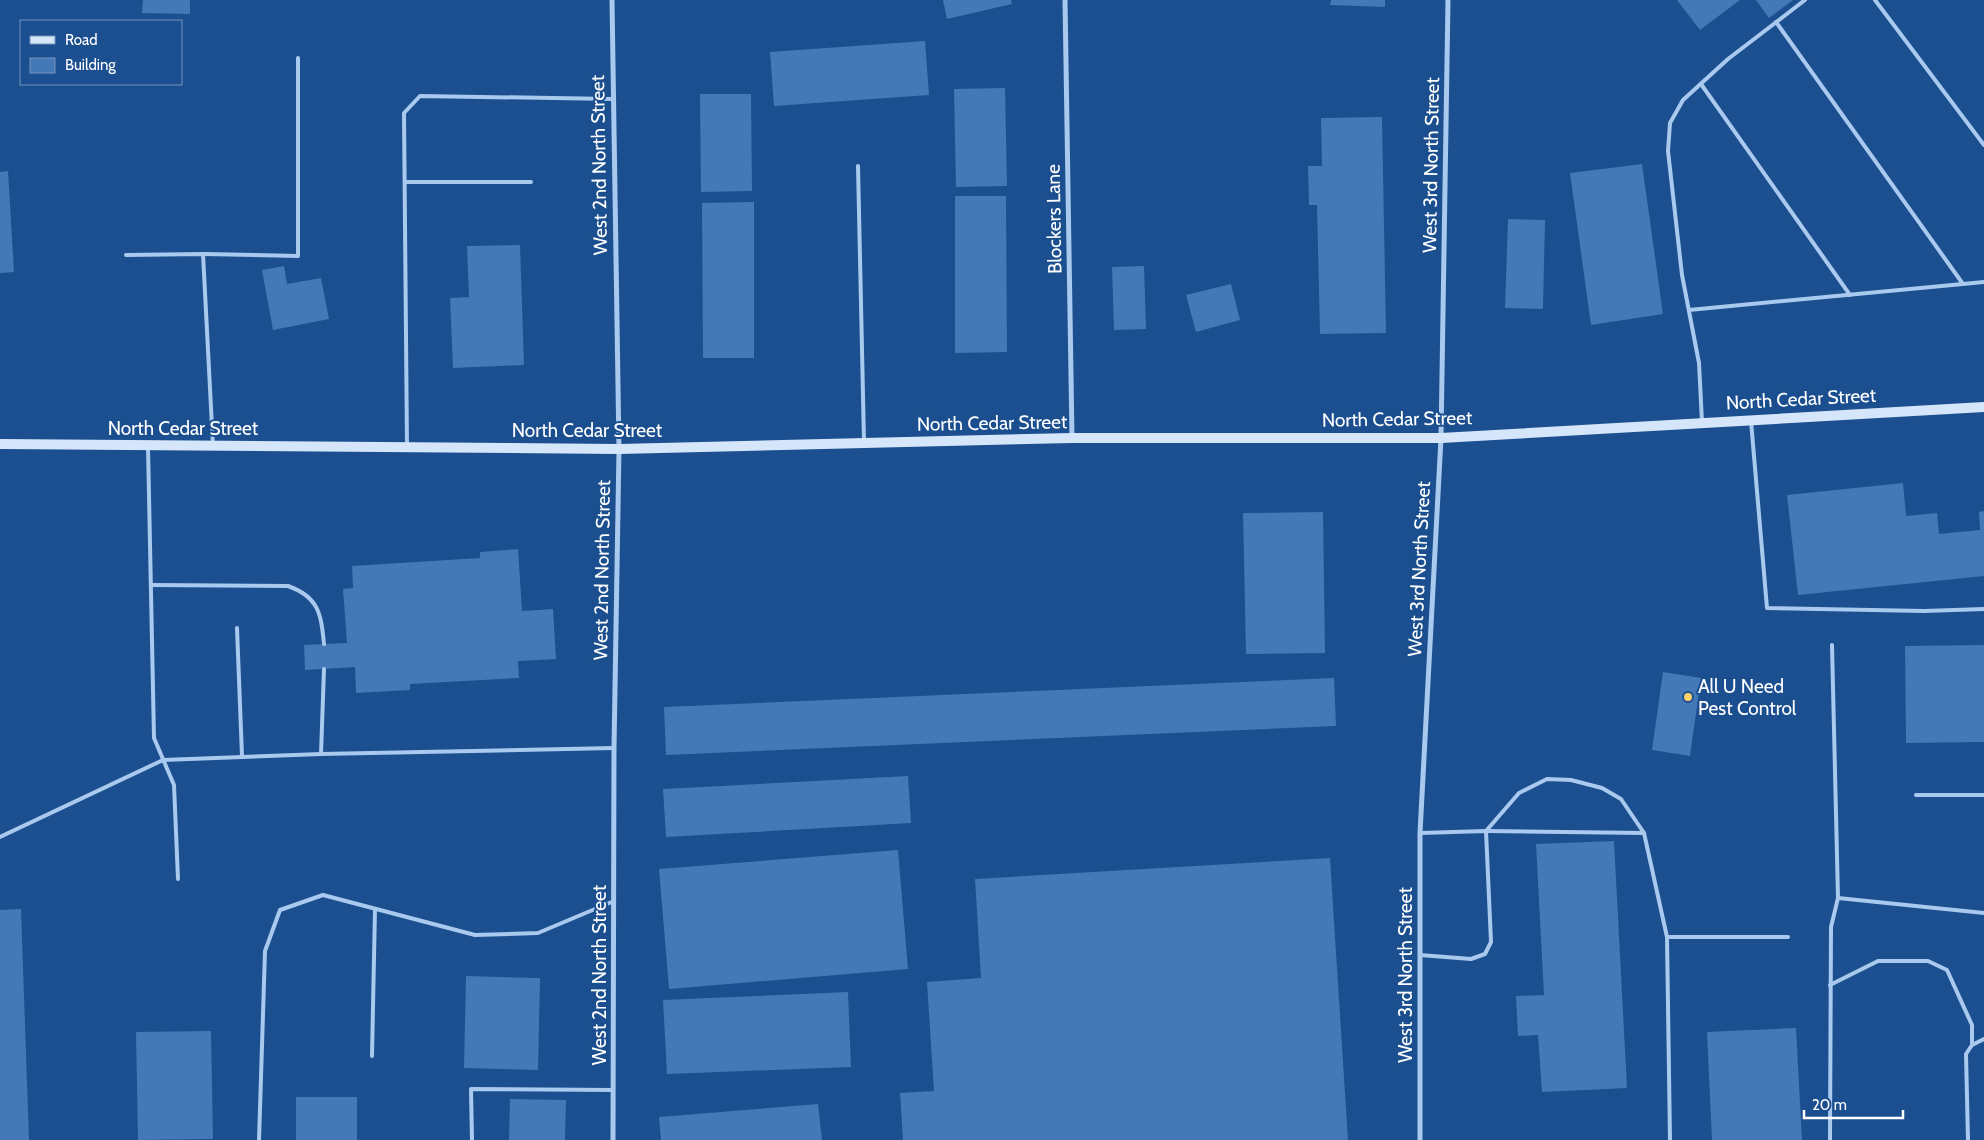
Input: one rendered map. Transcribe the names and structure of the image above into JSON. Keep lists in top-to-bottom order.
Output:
{
  "streets": {
    "street": [
      "West 2nd North Street",
      "West 3rd North Street",
      "Blockers Lane",
      "North Cedar Street"
    ]
  },
  "crossings": [
    ["West 2nd North Street", "North Cedar Street"],
    ["West 3rd North Street", "North Cedar Street"],
    ["Blockers Lane", "North Cedar Street"]
  ],
  "places": ["All U Need Pest Control"],
  "legend": ["Road", "Building"],
  "scale_bar": "20 m"
}
